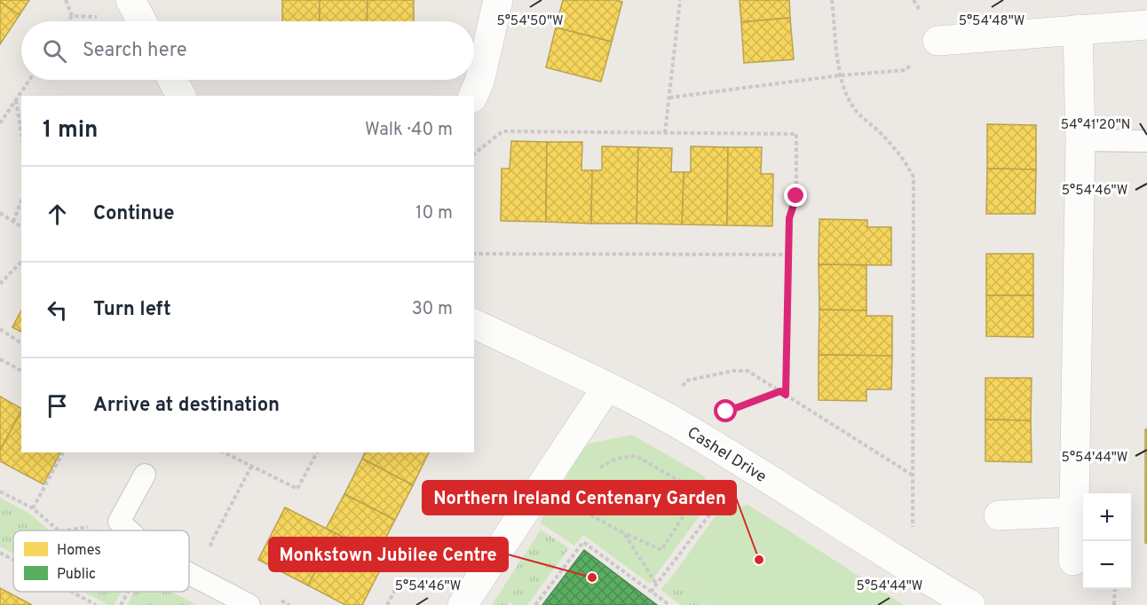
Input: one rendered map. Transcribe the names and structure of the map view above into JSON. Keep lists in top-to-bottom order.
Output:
{
  "streets": {
    "street": ["Cashel Drive"]
  },
  "places": ["Northern Ireland Centenary Garden", "Monkstown Jubilee Centre"],
  "legend": ["Homes", "Public"],
  "page": {
    "search": "Search here",
    "heading": ["1 min", "Walk · 40 m"],
    "list": [
      ["Continue", "10 m"],
      ["Turn left", "30 m"],
      "Arrive at destination"
    ],
    "map_buttons": ["+", "−"]
  },
  "coordinates": [
    "5°54'50\"W",
    "5°54'48\"W",
    "54°41'20\"N",
    "5°54'46\"W",
    "5°54'44\"W"
  ]
}
